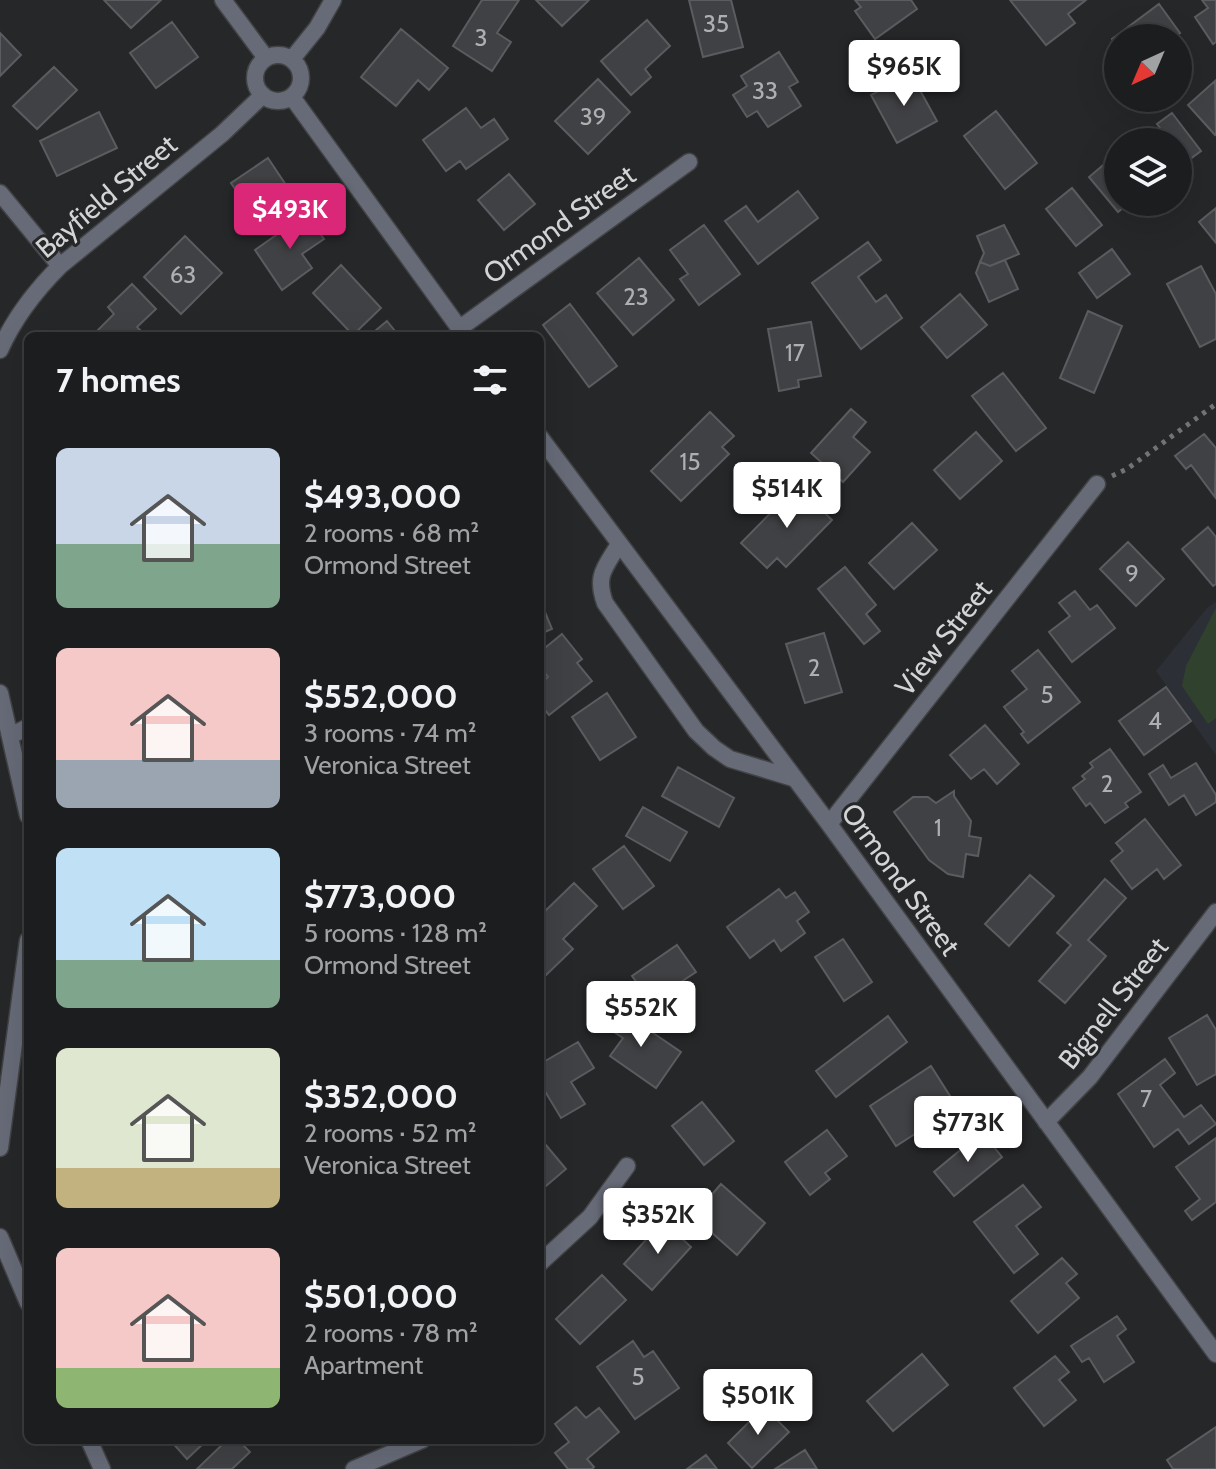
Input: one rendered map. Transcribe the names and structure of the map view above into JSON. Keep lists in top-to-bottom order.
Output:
{
  "streets": {
    "street": [
      "Bayfield Street",
      "Ormond Street",
      "View Street",
      "Bignell Street"
    ]
  },
  "crossings": [
    ["Bayfield Street", "Ormond Street"],
    ["Ormond Street", "View Street"],
    ["Ormond Street", "Bignell Street"]
  ],
  "house_numbers": [
    "35",
    "3",
    "33",
    "39",
    "63",
    "23",
    "17",
    "15",
    "9",
    "2",
    "5",
    "4",
    "2",
    "1",
    "7",
    "5"
  ],
  "north": "bottom left",
  "page": {
    "price": [
      "$965K",
      "$493K",
      "$514K",
      "$552K",
      "$773K",
      "$352K",
      "$501K"
    ],
    "heading": "7 homes",
    "list": [
      {
        "name": "$493,000",
        "note": "2 rooms · 68 m² · Ormond Street"
      },
      {
        "name": "$552,000",
        "note": "3 rooms · 74 m² · Veronica Street"
      },
      {
        "name": "$773,000",
        "note": "5 rooms · 128 m² · Ormond Street"
      },
      {
        "name": "$352,000",
        "note": "2 rooms · 52 m² · Veronica Street"
      },
      {
        "name": "$501,000",
        "note": "2 rooms · 78 m² · Apartment"
      }
    ]
  }
}
